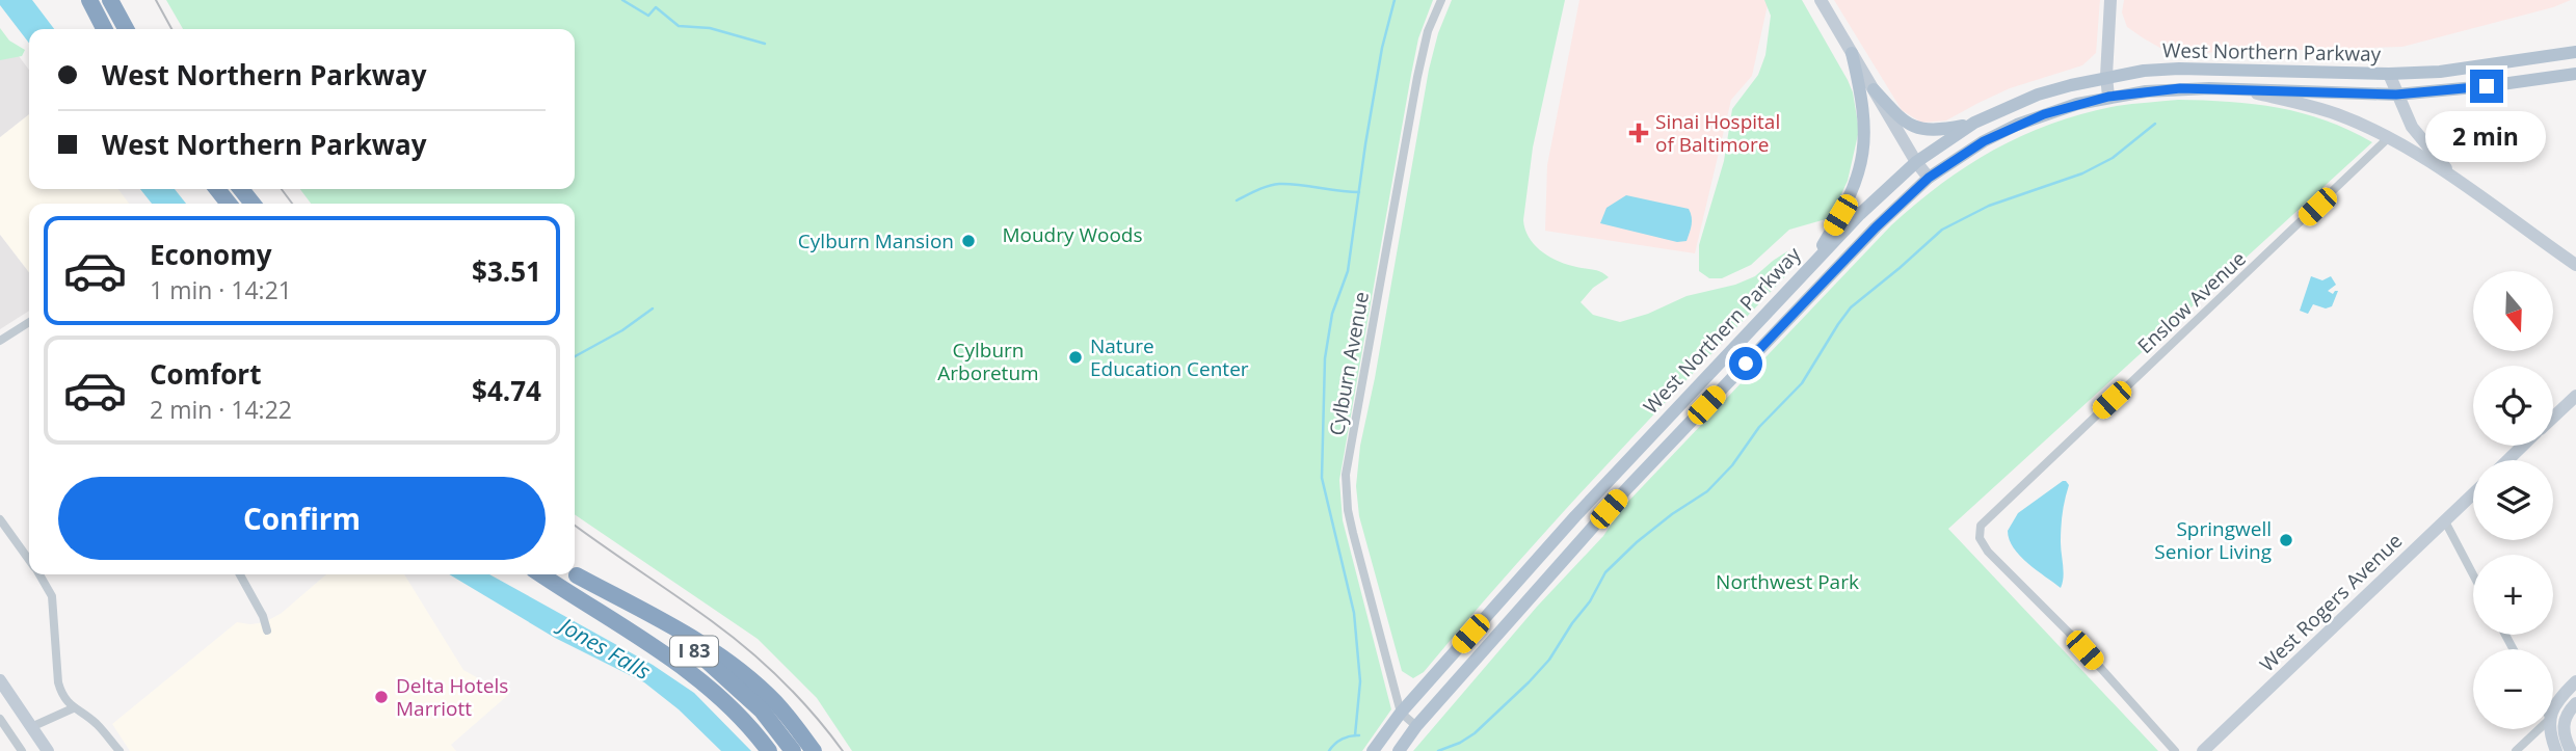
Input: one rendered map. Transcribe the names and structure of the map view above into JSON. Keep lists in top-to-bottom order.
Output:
{
  "streets": {
    "highway": ["I 83"],
    "main road": ["West Northern Parkway", "West Rogers Avenue"],
    "street": ["Enslow Avenue", "Cylburn Avenue"]
  },
  "crossings": [
    ["West Northern Parkway", "Cylburn Avenue"]
  ],
  "water": ["Jones Falls"],
  "parks": ["Moudry Woods", "Cylburn Arboretum", "Northwest Park"],
  "places": {
    "health": ["Sinai Hospital of Baltimore"],
    "other": [
      "Cylburn Mansion",
      "Nature Education Center",
      "Springwell Senior Living",
      "Delta Hotels Marriott"
    ]
  },
  "north": "bottom",
  "page": {
    "banner": ["West Northern Parkway", "West Northern Parkway"],
    "bubble": "2 min",
    "list": [
      {
        "name": "Economy",
        "note": "1 min · 14:21",
        "value": "$3.51"
      },
      {
        "name": "Comfort",
        "note": "2 min · 14:22",
        "value": "$4.74"
      }
    ],
    "map_buttons": ["+", "−"],
    "buttons": "Confirm"
  }
}
